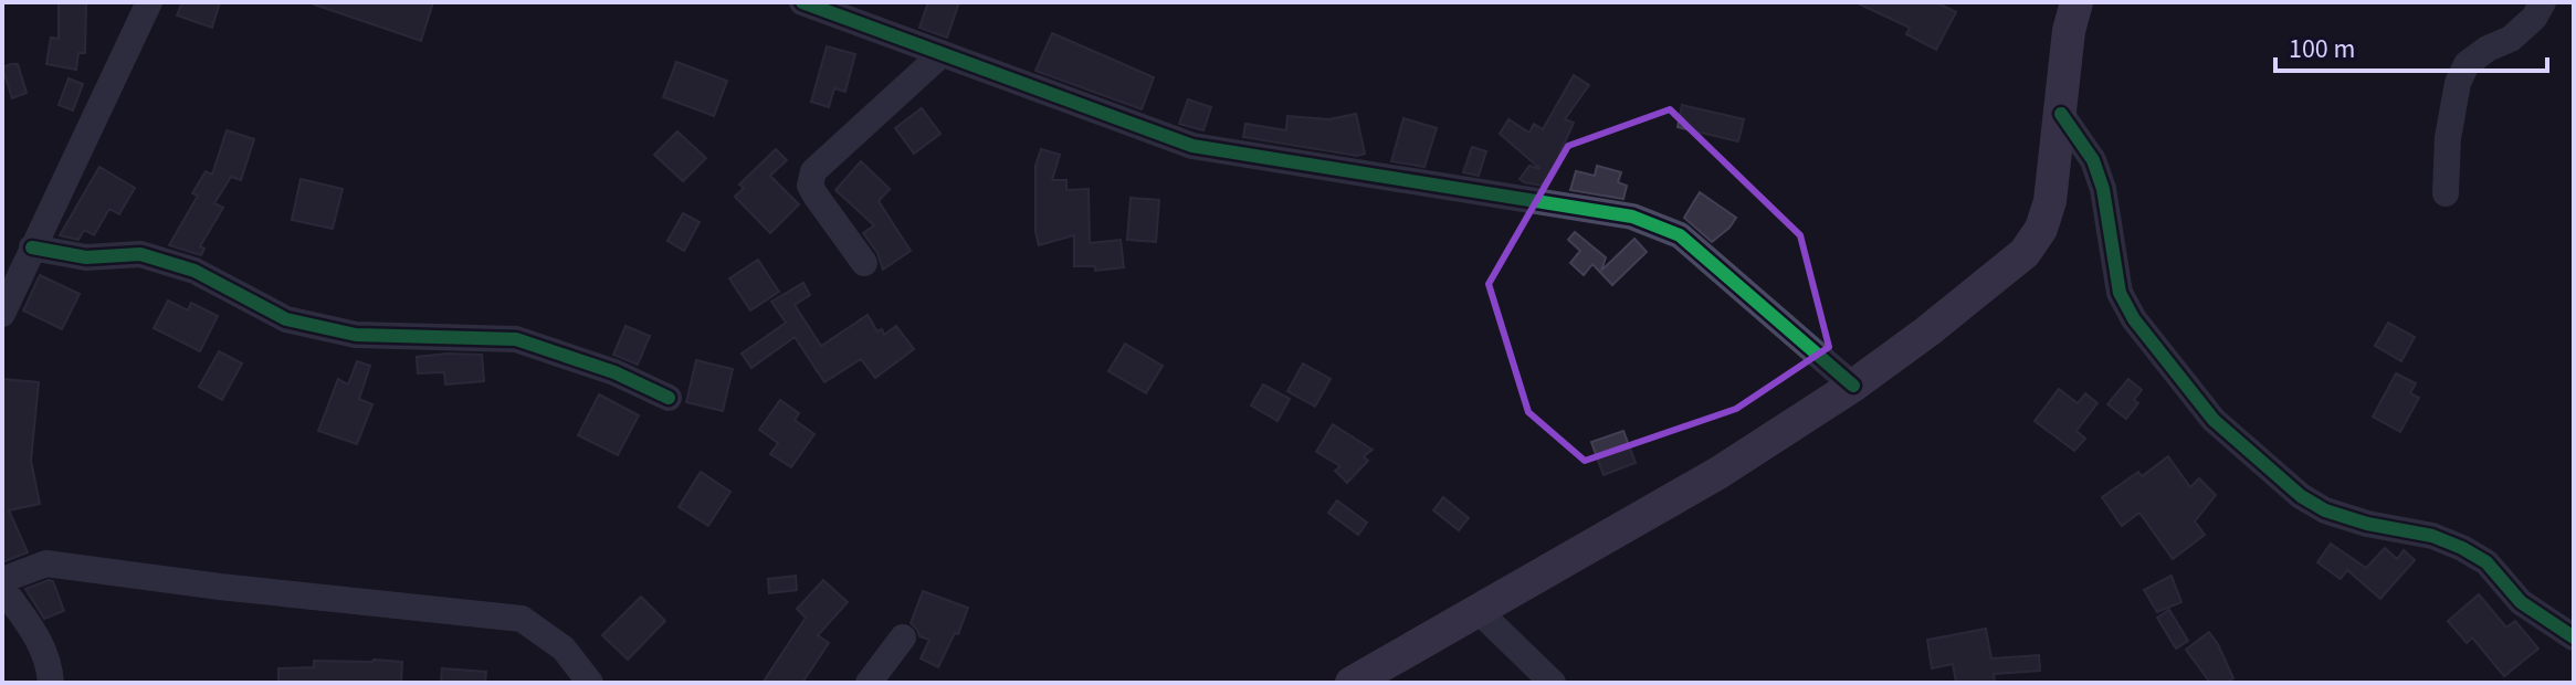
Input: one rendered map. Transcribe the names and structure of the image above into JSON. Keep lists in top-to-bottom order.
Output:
{
  "scale_bar": "100 m"
}
